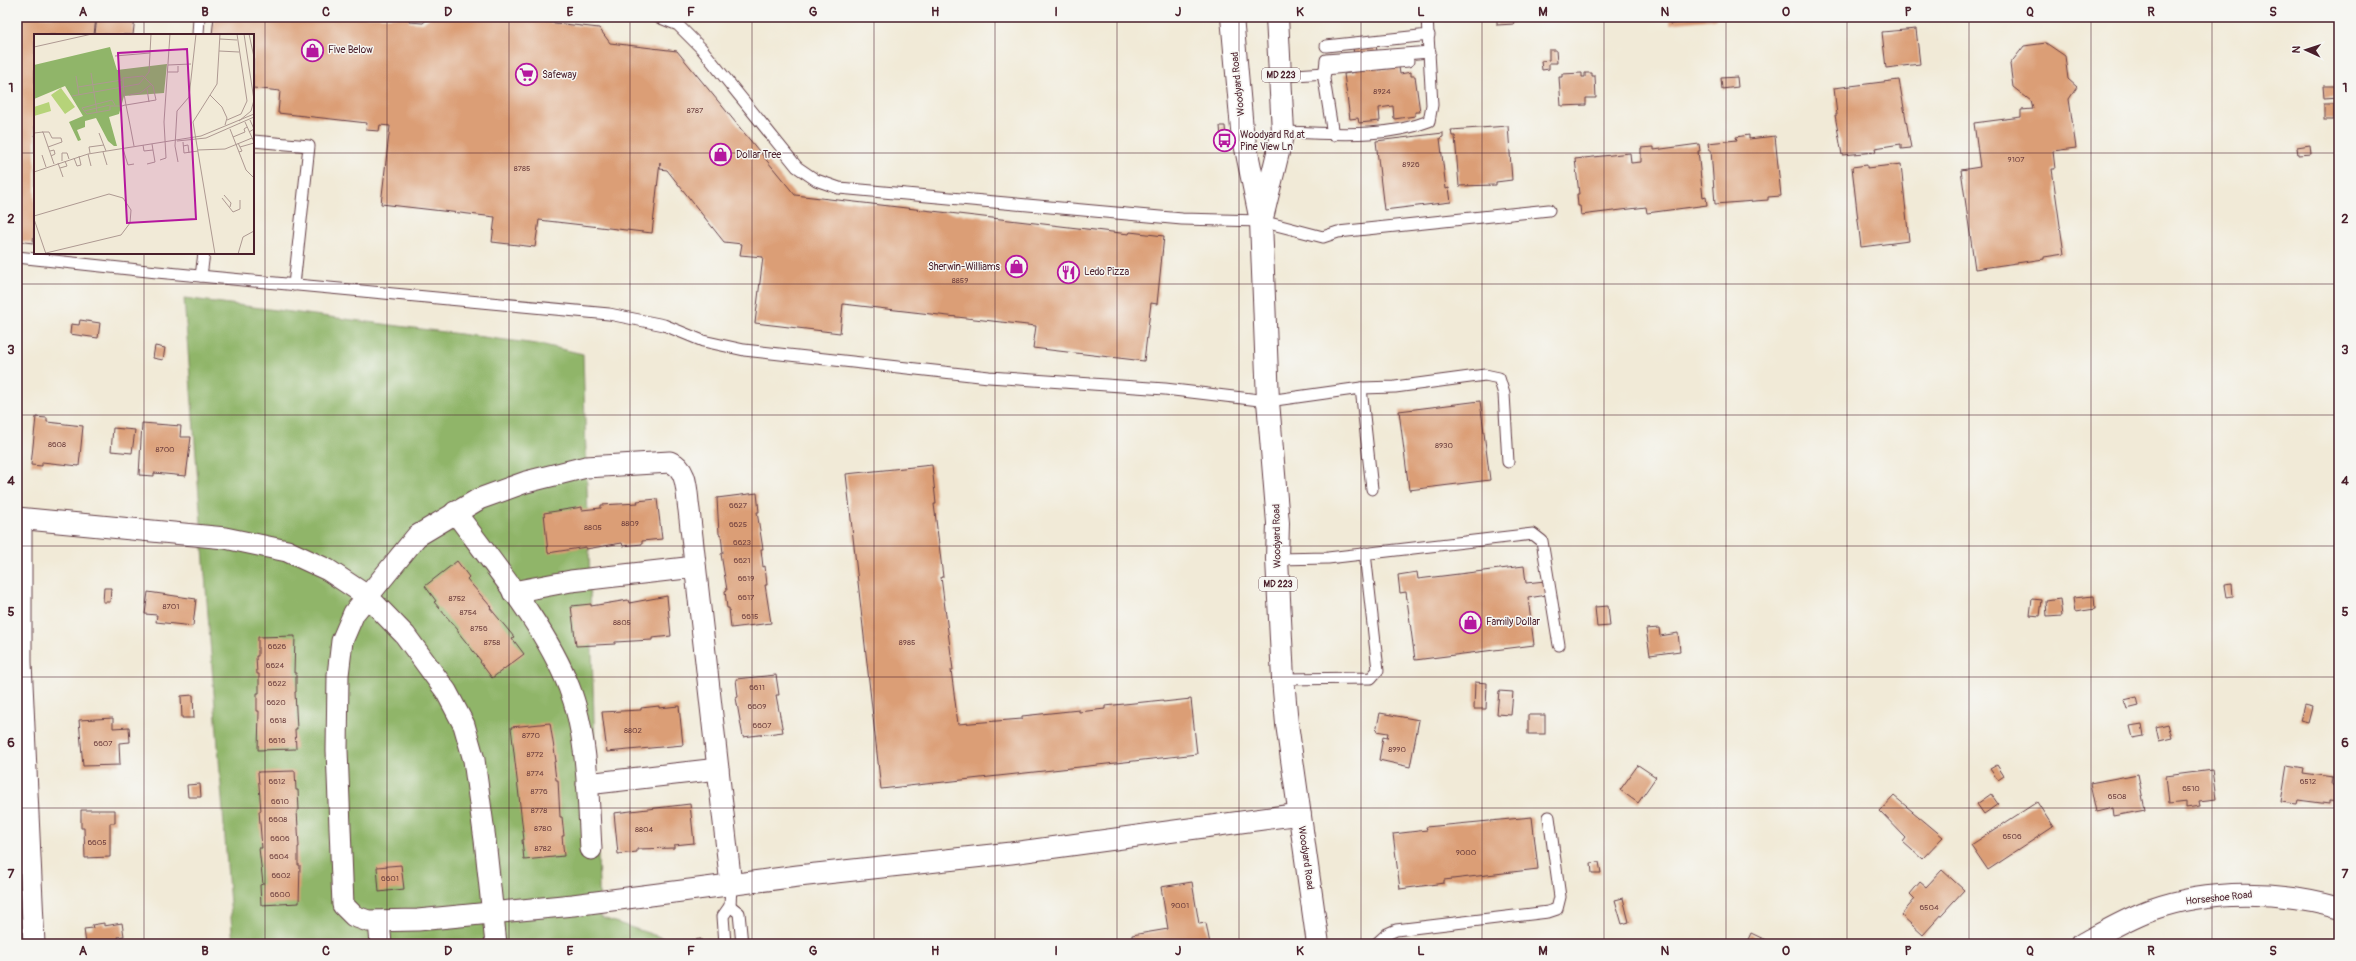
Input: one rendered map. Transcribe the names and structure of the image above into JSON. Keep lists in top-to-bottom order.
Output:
{
  "streets": {
    "main road": ["MD 223", "Woodyard Road"],
    "street": ["Horseshoe Road"]
  },
  "places": {
    "shop": [
      "Five Below",
      "Dollar Tree",
      "Sherwin-Williams",
      "Family Dollar"
    ],
    "supermarket": ["Safeway"],
    "bus stop": ["Woodyard Rd at Pine View Ln"],
    "restaurant": ["Ledo Pizza"]
  },
  "house_numbers": [
    "8924",
    "8787",
    "9107",
    "8926",
    "8785",
    "8859",
    "8608",
    "8930",
    "8700",
    "6627",
    "8809",
    "6625",
    "8805",
    "6623",
    "6621",
    "6619",
    "6617",
    "8752",
    "8701",
    "8754",
    "6615",
    "8805",
    "8756",
    "8758",
    "8985",
    "6626",
    "6624",
    "6622",
    "6611",
    "6620",
    "6609",
    "6618",
    "6607",
    "8802",
    "8770",
    "6616",
    "6607",
    "8990",
    "8772",
    "8774",
    "6612",
    "6512",
    "6510",
    "8776",
    "6508",
    "6610",
    "8778",
    "6608",
    "8780",
    "8804",
    "6506",
    "6606",
    "6605",
    "8782",
    "9000",
    "6604",
    "6602",
    "6601",
    "6600",
    "9001",
    "6504"
  ],
  "north": "left",
  "grid": {
    "columns": [
      "A",
      "B",
      "C",
      "D",
      "E",
      "F",
      "G",
      "H",
      "I",
      "J",
      "K",
      "L",
      "M",
      "N",
      "O",
      "P",
      "Q",
      "R",
      "S"
    ],
    "rows": [
      "1",
      "2",
      "3",
      "4",
      "5",
      "6",
      "7"
    ]
  }
}
